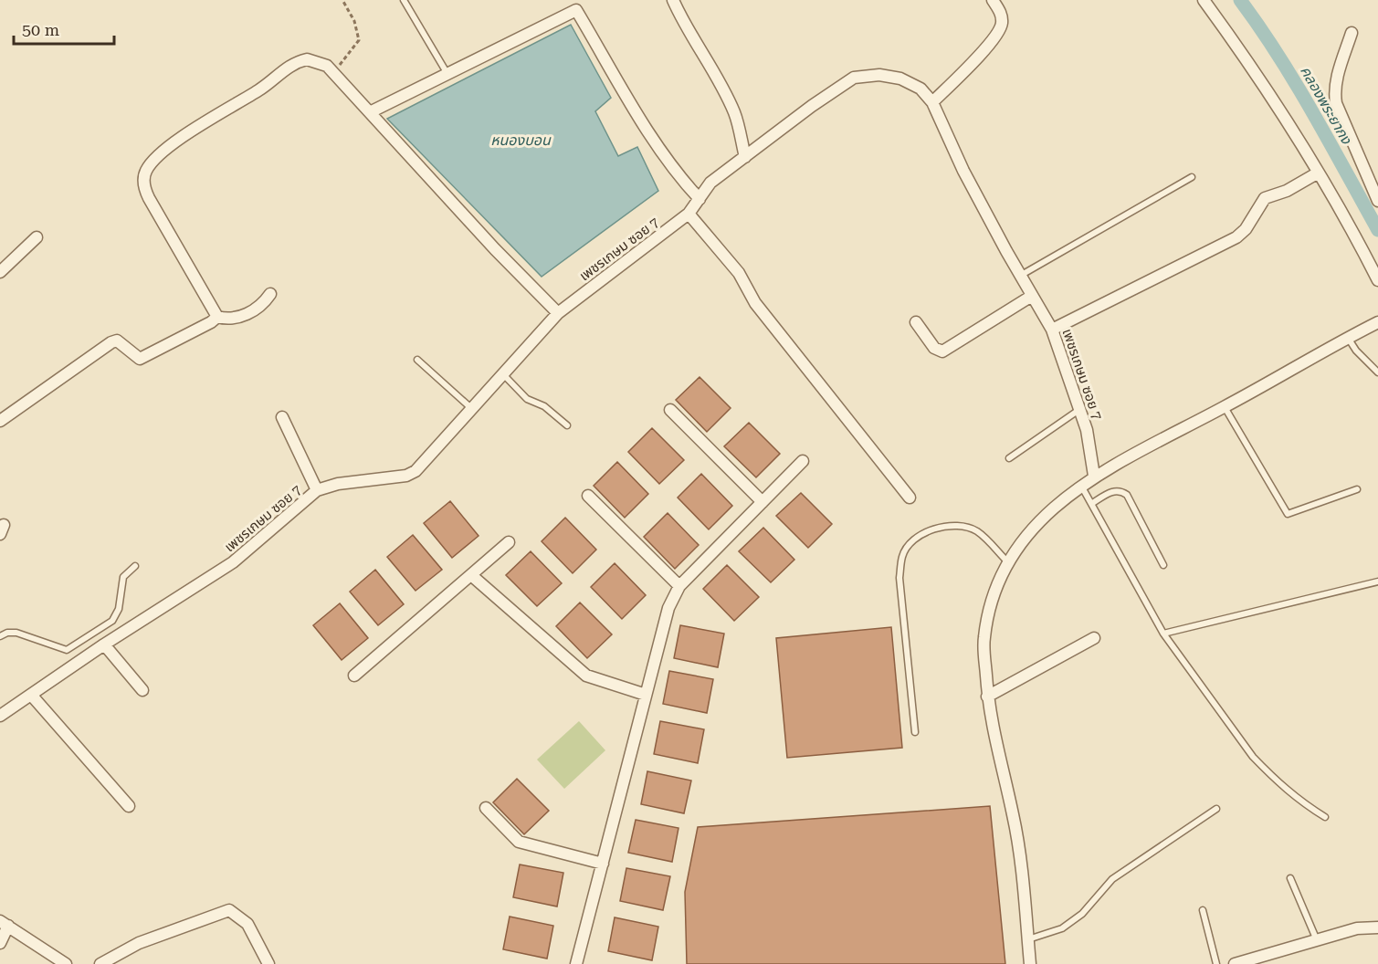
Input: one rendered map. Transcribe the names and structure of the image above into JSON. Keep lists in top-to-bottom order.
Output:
{
  "streets": {
    "street": ["เพชรเกษม ซอย 7"]
  },
  "water": ["คลองพระยากง", "หนองบอน"],
  "scale_bar": "50 m"
}
